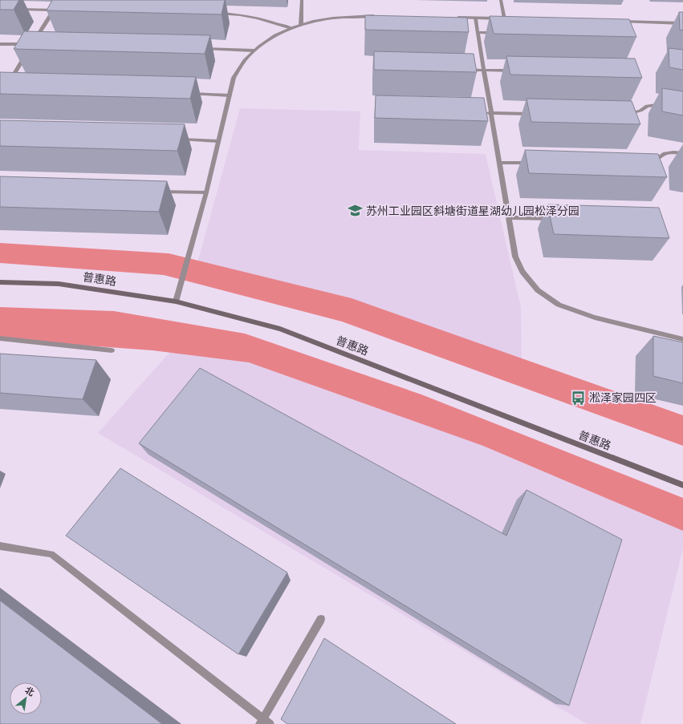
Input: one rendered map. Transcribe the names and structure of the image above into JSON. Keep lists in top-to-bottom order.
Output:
{
  "streets": {
    "main road": ["普惠路"]
  },
  "places": {
    "school or university": ["苏州工业园区斜塘街道星湖幼儿园松泽分园"],
    "bus stop": ["淞泽家园四区"]
  },
  "north": "top right"
}
